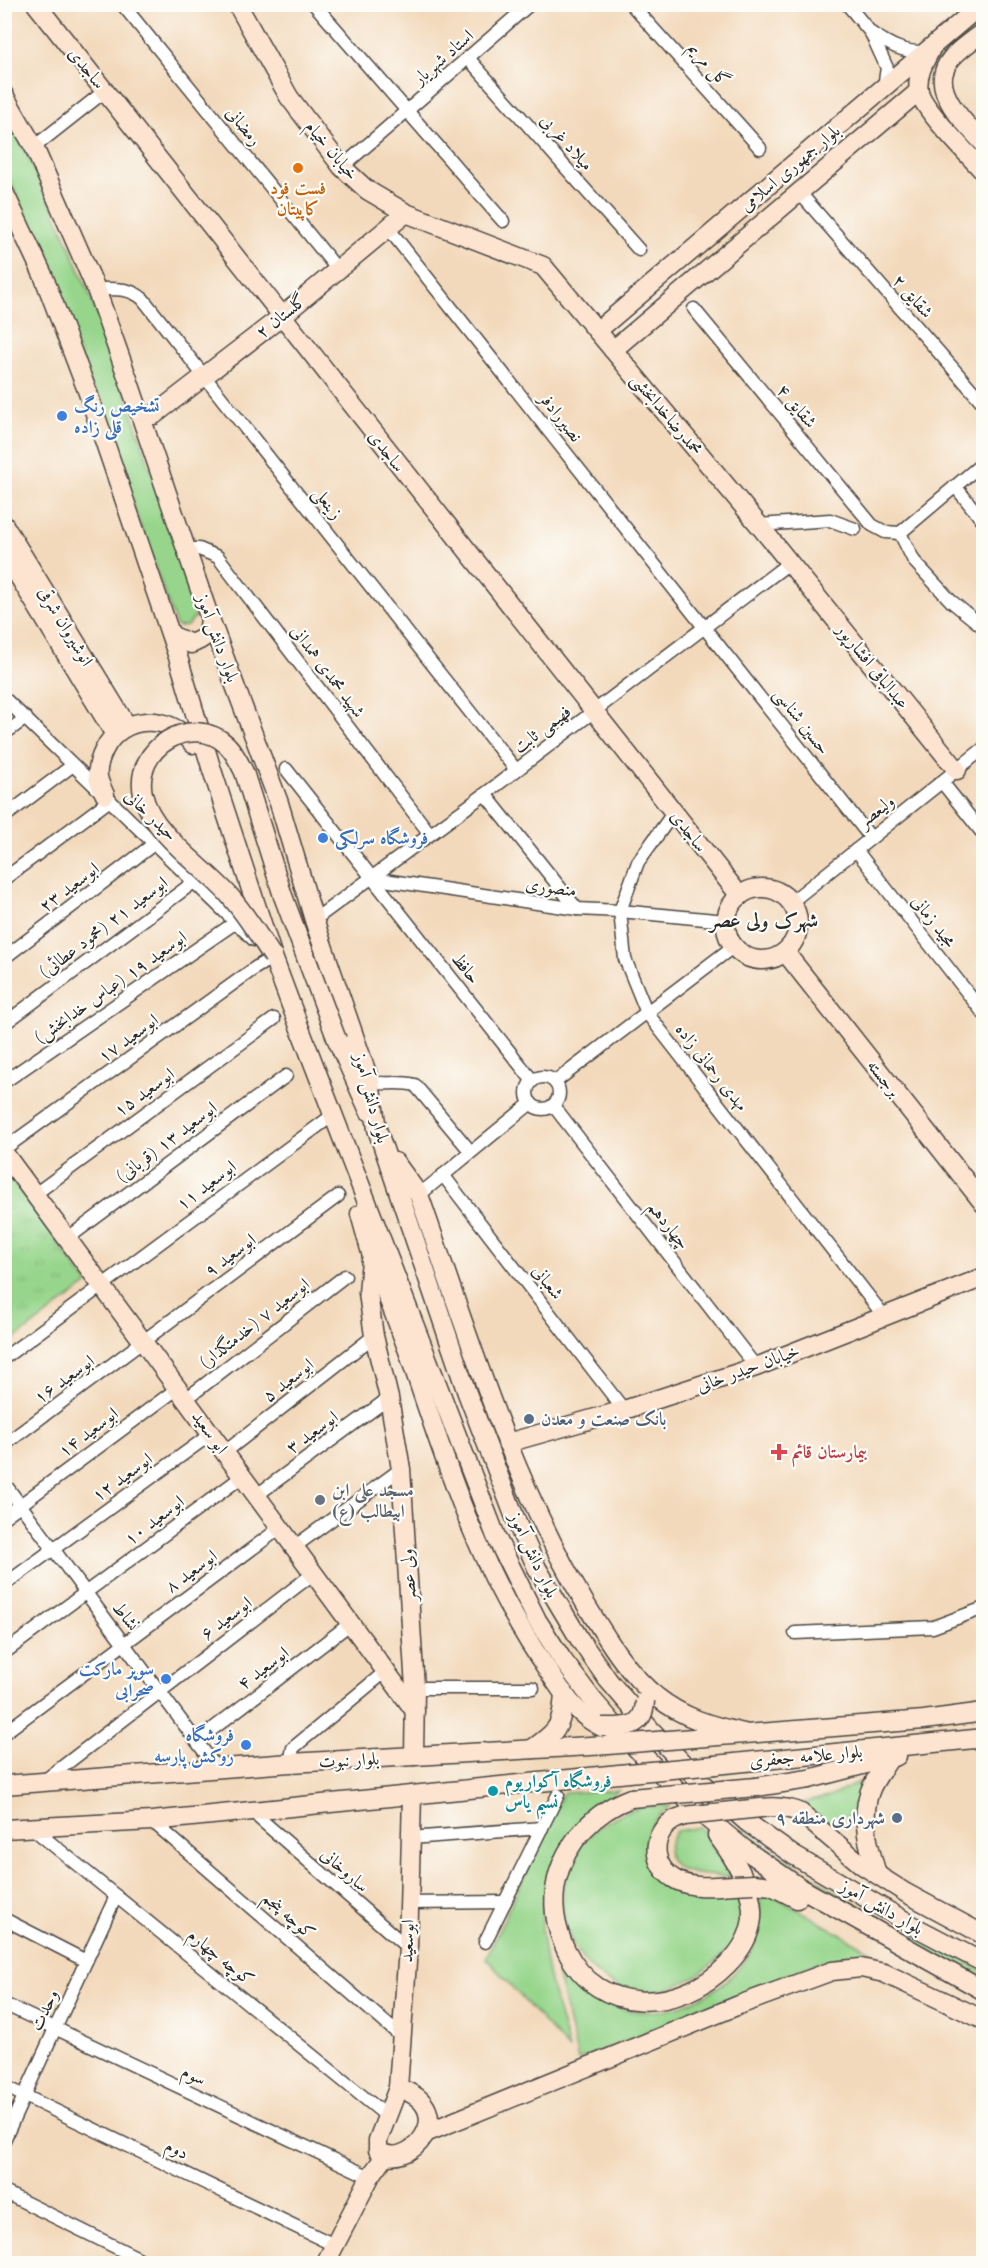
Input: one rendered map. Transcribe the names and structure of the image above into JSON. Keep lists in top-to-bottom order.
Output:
{
  "streets": {
    "main road": [
      "ساجدی",
      "خیابان خیام",
      "بلوار جمهوری اسلامی",
      "گلستان ۲",
      "محمدرضاخدابخشی",
      "انوشیروان شرقی",
      "بلوار دانش آموز",
      "عبدالباقی افشارپور",
      "برجسته",
      "خیابان حیدر خانی",
      "ابو سعید",
      "ولی عصر",
      "بلوار علامه جعفری",
      "بلوار نبوت",
      "ابوسعید"
    ],
    "street": [
      "استاد شهریار",
      "گل مریم",
      "رمضانی",
      "میلاد غربی",
      "شقایق ۲",
      "شقایق ۴",
      "نصیررادفر",
      "زینعلی",
      "شهید محمدی همدانی",
      "حسین شناسی",
      "فهیمی ثابت",
      "ولیعصر",
      "حیدر خانی",
      "ابوسعید ۲۳",
      "منصوری",
      "مجید زمانی",
      "ابوسعید ۲۱ (محمود عطائی)",
      "حافظ",
      "ابوسعید ۱۹ (عباس خدابخش)",
      "ابوسعید ۱۷",
      "مهدی رحمانی زاده",
      "ابوسعید ۱۵",
      "ابوسعید ۱۳ (قربانی)",
      "ابوسعید ۱۱",
      "چهاردهم",
      "ابوسعید ۹",
      "شعبانی",
      "ابوسعید ۷ (خدمتگذار)",
      "ابوسعید ۱۶",
      "ابوسعید ۵",
      "ابوسعید ۱۴",
      "ابوسعید ۳",
      "ابوسعید ۱۲",
      "ابوسعید ۱۰",
      "ابوسعید ۸",
      "نشاط",
      "ابوسعید ۶",
      "ابوسعید ۴",
      "ساروخانی",
      "کوچه پنجم",
      "کوچه چهارم",
      "وحدت",
      "سوم",
      "دوم"
    ]
  },
  "crossings": [
    ["استاد شهریار", "میلاد غربی"],
    ["استاد شهریار", "خیابان خیام"],
    ["ساجدی", "گلستان ۲"],
    ["ساجدی", "فهیمی ثابت"],
    ["ساجدی", "ولیعصر"],
    ["ساجدی", "منصوری"],
    ["ساجدی", "مهدی رحمانی زاده"],
    ["ساجدی", "برجسته"],
    ["رمضانی", "گلستان ۲"],
    ["خیابان خیام", "گلستان ۲"],
    ["خیابان خیام", "محمدرضاخدابخشی"],
    ["بلوار جمهوری اسلامی", "شقایق ۲"],
    ["بلوار جمهوری اسلامی", "محمدرضاخدابخشی"],
    ["گلستان ۲", "نصیررادفر"],
    ["گلستان ۲", "زینعلی"],
    ["محمدرضاخدابخشی", "عبدالباقی افشارپور"],
    ["محمدرضاخدابخشی", "فهیمی ثابت"],
    ["نصیررادفر", "حسین شناسی"],
    ["نصیررادفر", "فهیمی ثابت"],
    ["زینعلی", "بلوار دانش آموز"],
    ["زینعلی", "فهیمی ثابت"],
    ["بلوار دانش آموز", "شهید محمدی همدانی"],
    ["بلوار دانش آموز", "فهیمی ثابت"],
    ["بلوار دانش آموز", "حیدر خانی"],
    ["بلوار دانش آموز", "ابوسعید ۱۷"],
    ["بلوار دانش آموز", "ابوسعید ۱۱"],
    ["عبدالباقی افشارپور", "فهیمی ثابت"],
    ["عبدالباقی افشارپور", "ولیعصر"],
    ["شهید محمدی همدانی", "فهیمی ثابت"],
    ["حسین شناسی", "فهیمی ثابت"],
    ["حسین شناسی", "ولیعصر"],
    ["فهیمی ثابت", "منصوری"],
    ["فهیمی ثابت", "حافظ"],
    ["ولیعصر", "منصوری"],
    ["ولیعصر", "مجید زمانی"],
    ["ولیعصر", "برجسته"],
    ["حیدر خانی", "ابوسعید ۲۳"],
    ["حیدر خانی", "ابوسعید ۲۱ (محمود عطائی)"],
    ["حیدر خانی", "ابوسعید ۱۹ (عباس خدابخش)"],
    ["حیدر خانی", "ابوسعید ۱۷"],
    ["منصوری", "حافظ"],
    ["منصوری", "مهدی رحمانی زاده"],
    ["منصوری", "برجسته"],
    ["حافظ", "چهاردهم"],
    ["ابوسعید ۱۷", "ابو سعید"],
    ["مهدی رحمانی زاده", "خیابان حیدر خانی"],
    ["ابوسعید ۱۵", "ابو سعید"],
    ["ابوسعید ۱۳ (قربانی)", "ابو سعید"],
    ["ابوسعید ۱۱", "ابو سعید"],
    ["چهاردهم", "خیابان حیدر خانی"],
    ["ابوسعید ۹", "ابوسعید ۱۶"],
    ["ابوسعید ۹", "ابو سعید"],
    ["شعبانی", "خیابان حیدر خانی"],
    ["ابوسعید ۷ (خدمتگذار)", "ابوسعید ۱۴"],
    ["ابوسعید ۷ (خدمتگذار)", "ابو سعید"],
    ["ابوسعید ۱۶", "ابو سعید"],
    ["ابوسعید ۵", "ابو سعید"],
    ["ابوسعید ۵", "ولی عصر"],
    ["ابوسعید ۱۴", "ابو سعید"],
    ["ابوسعید ۱۴", "نشاط"],
    ["ابو سعید", "ابوسعید ۳"],
    ["ابو سعید", "ابوسعید ۱۲"],
    ["ابو سعید", "ابوسعید ۱۰"],
    ["ابو سعید", "ابوسعید ۸"],
    ["ابو سعید", "ولی عصر"],
    ["ابو سعید", "ابوسعید ۶"],
    ["ابو سعید", "ابوسعید ۴"],
    ["ابوسعید ۳", "ولی عصر"],
    ["ابوسعید ۱۲", "نشاط"],
    ["ابوسعید ۱۰", "نشاط"],
    ["ابوسعید ۸", "نشاط"],
    ["ولی عصر", "بلوار نبوت"],
    ["نشاط", "ابوسعید ۶"],
    ["نشاط", "ابوسعید ۴"],
    ["نشاط", "بلوار نبوت"],
    ["ابوسعید ۶", "بلوار نبوت"],
    ["بلوار علامه جعفری", "بلوار نبوت"],
    ["بلوار علامه جعفری", "ابوسعید"],
    ["ساروخانی", "ابوسعید"],
    ["کوچه پنجم", "ابوسعید"],
    ["ابوسعید", "کوچه چهارم"],
    ["کوچه چهارم", "وحدت"],
    ["وحدت", "سوم"],
    ["وحدت", "دوم"]
  ],
  "districts": ["شهرک ولی عصر"],
  "places": {
    "other": [
      "فست فود کاپیتان",
      "تشخیص رنگ قلی زاده",
      "فروشگاه سرلکی",
      "بانک صنعت و معدن",
      "مسجد علی ابن ابیطالب (ع)",
      "سوپر مارکت صحرابی",
      "فروشگاه روکش پارسه",
      "فروشگاه آکواریوم نسیم یاس",
      "شهرداری منطقه ۹"
    ],
    "health": ["بیمارستان قائم"]
  }
}
